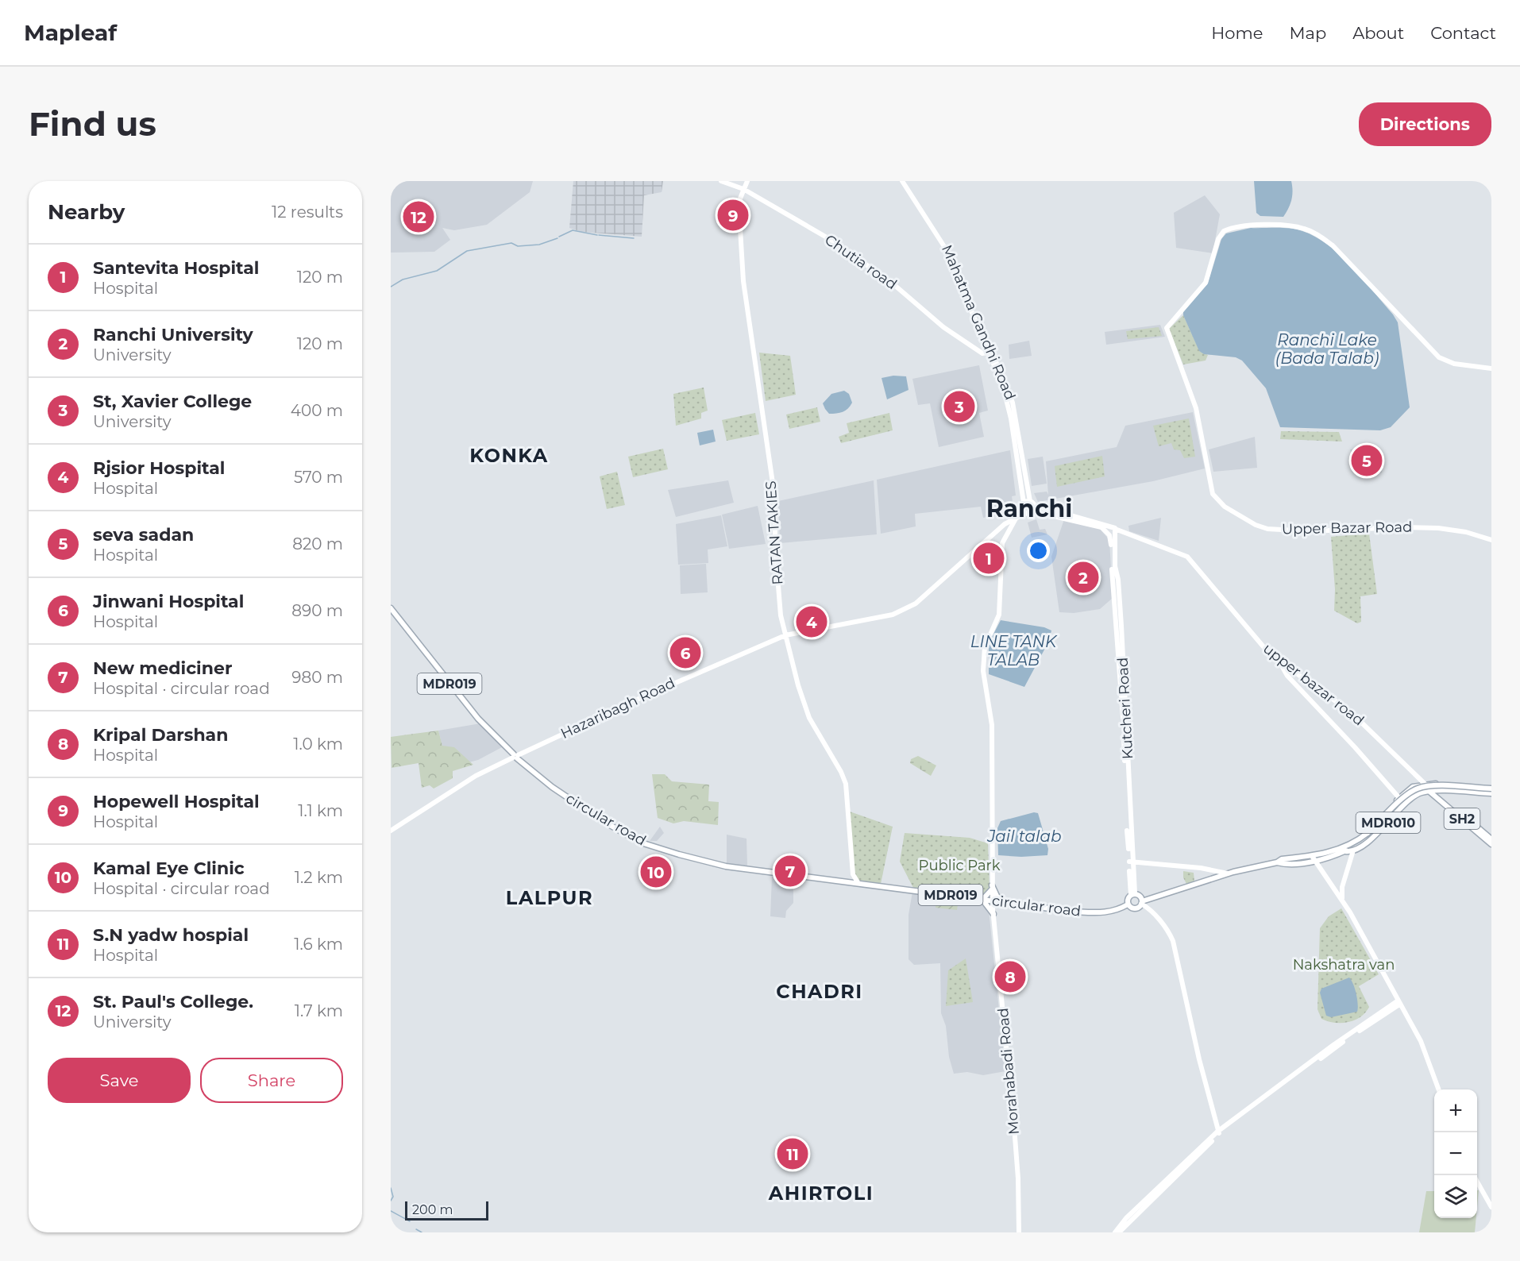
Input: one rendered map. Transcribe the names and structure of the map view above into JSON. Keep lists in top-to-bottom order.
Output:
{
  "streets": {
    "main road": [
      "Chutia road",
      "Mahatma Gandhi Road",
      "Upper Bazar Road",
      "RATAN TAKIES",
      "MDR019",
      "upper bazar road",
      "Hazaribagh Road",
      "Kutcheri Road",
      "SH2",
      "circular road",
      "MDR010",
      "Morahabadi Road"
    ]
  },
  "crossings": [
    ["Chutia road", "Mahatma Gandhi Road"],
    ["Chutia road", "RATAN TAKIES"],
    ["Mahatma Gandhi Road", "upper bazar road"],
    ["Mahatma Gandhi Road", "Hazaribagh Road"],
    ["RATAN TAKIES", "Hazaribagh Road"],
    ["RATAN TAKIES", "circular road"],
    ["upper bazar road", "Hazaribagh Road"],
    ["upper bazar road", "Kutcheri Road"],
    ["upper bazar road", "SH2"],
    ["upper bazar road", "MDR010"],
    ["Hazaribagh Road", "circular road"],
    ["Hazaribagh Road", "Morahabadi Road"],
    ["SH2", "MDR010"],
    ["circular road", "Morahabadi Road"]
  ],
  "districts": [
    "KONKA",
    "Ranchi",
    "LALPUR",
    "CHADRI",
    "AHIRTOLI"
  ],
  "water": ["Ranchi Lake (Bada Talab)", "LINE TANK TALAB", "Jail talab"],
  "parks": ["Public Park", "Nakshatra van"],
  "scale_bar": "200 m",
  "page": {
    "header": "Mapleaf",
    "nav": [
      "Home",
      "Map",
      "About",
      "Contact"
    ],
    "buttons": [
      "Directions",
      ["Save", "Share"]
    ],
    "title": "Find us",
    "heading": ["Nearby", "12 results"],
    "pins": [
      "9",
      "12",
      "3",
      "5",
      "1",
      "2",
      "4",
      "6",
      "7",
      "10",
      "8",
      "11"
    ],
    "list": [
      {
        "mark": "1",
        "name": "Santevita Hospital",
        "note": "Hospital",
        "value": "120 m"
      },
      {
        "mark": "2",
        "name": "Ranchi University",
        "note": "University",
        "value": "120 m"
      },
      {
        "mark": "3",
        "name": "St, Xavier College",
        "note": "University",
        "value": "400 m"
      },
      {
        "mark": "4",
        "name": "Rjsior Hospital",
        "note": "Hospital",
        "value": "570 m"
      },
      {
        "mark": "5",
        "name": "seva sadan",
        "note": "Hospital",
        "value": "820 m"
      },
      {
        "mark": "6",
        "name": "Jinwani Hospital",
        "note": "Hospital",
        "value": "890 m"
      },
      {
        "mark": "7",
        "name": "New mediciner",
        "note": "Hospital · circular road",
        "value": "980 m"
      },
      {
        "mark": "8",
        "name": "Kripal Darshan",
        "note": "Hospital",
        "value": "1.0 km"
      },
      {
        "mark": "9",
        "name": "Hopewell Hospital",
        "note": "Hospital",
        "value": "1.1 km"
      },
      {
        "mark": "10",
        "name": "Kamal Eye Clinic",
        "note": "Hospital · circular road",
        "value": "1.2 km"
      },
      {
        "mark": "11",
        "name": "S.N yadw hospial",
        "note": "Hospital",
        "value": "1.6 km"
      },
      {
        "mark": "12",
        "name": "St. Paul's College.",
        "note": "University",
        "value": "1.7 km"
      }
    ],
    "map_buttons": ["+", "−"],
    "scale": "200 m"
  }
}
